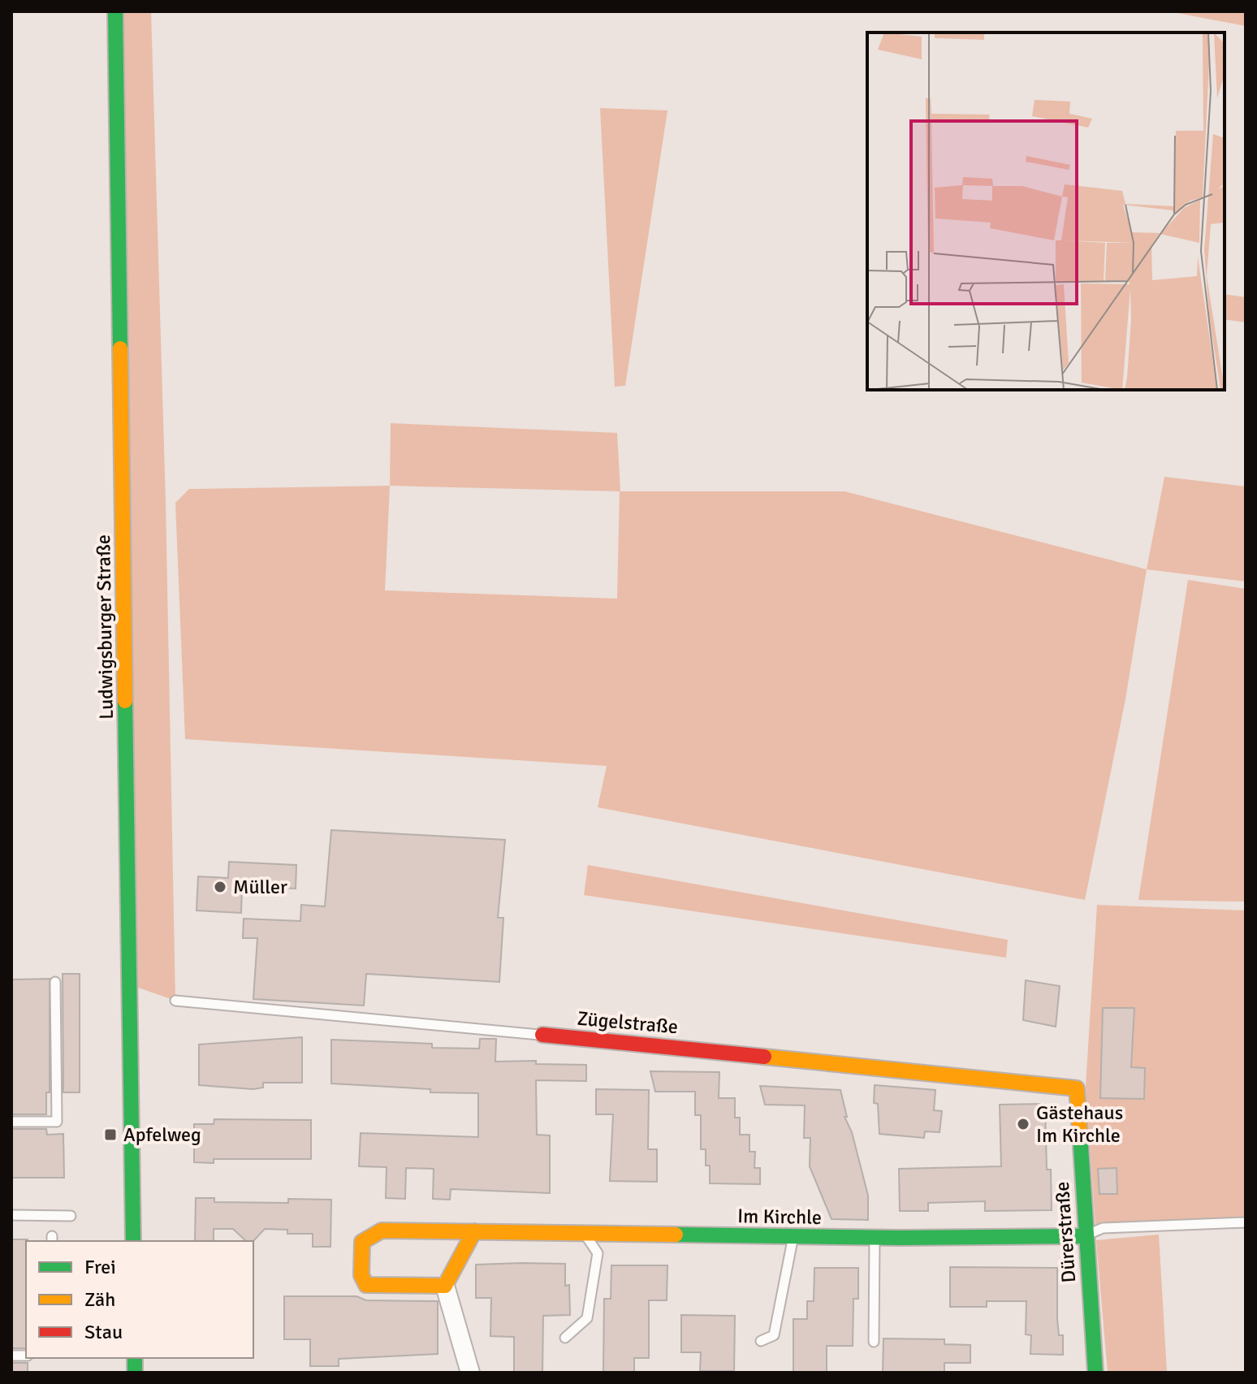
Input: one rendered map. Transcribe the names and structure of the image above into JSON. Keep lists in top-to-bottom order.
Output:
{
  "streets": {
    "street": [
      "Ludwigsburger Straße",
      "Zügelstraße",
      "Im Kirchle",
      "Dürerstraße"
    ]
  },
  "crossings": [
    ["Zügelstraße", "Dürerstraße"],
    ["Im Kirchle", "Dürerstraße"]
  ],
  "places": {
    "other": ["Müller", "Gästehaus Im Kirchle"],
    "transit": ["Apfelweg"]
  },
  "legend": ["Frei", "Zäh", "Stau"]
}
